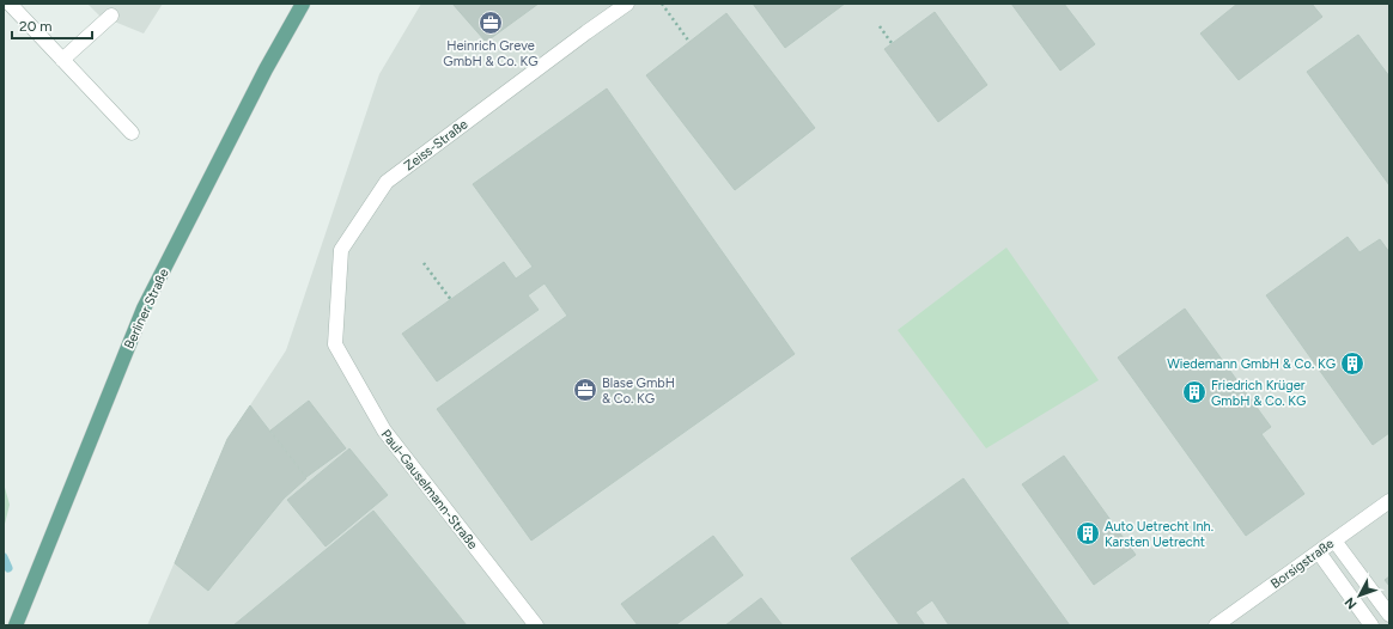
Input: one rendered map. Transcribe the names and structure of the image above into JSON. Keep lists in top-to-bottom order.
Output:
{
  "streets": {
    "main road": ["Berliner Straße"],
    "street": ["Zeiss-Straße", "Paul-Gauselmann-Straße", "Borsigstraße"]
  },
  "crossings": [
    ["Zeiss-Straße", "Paul-Gauselmann-Straße"]
  ],
  "places": {
    "office": ["Heinrich Greve GmbH & Co. KG", "Blase GmbH & Co. KG"],
    "building": ["Wiedemann GmbH & Co. KG", "Friedrich Krüger GmbH & Co. KG", "Auto Uetrecht Inh. Karsten Uetrecht"]
  },
  "scale_bar": "20 m",
  "north": "bottom left"
}
